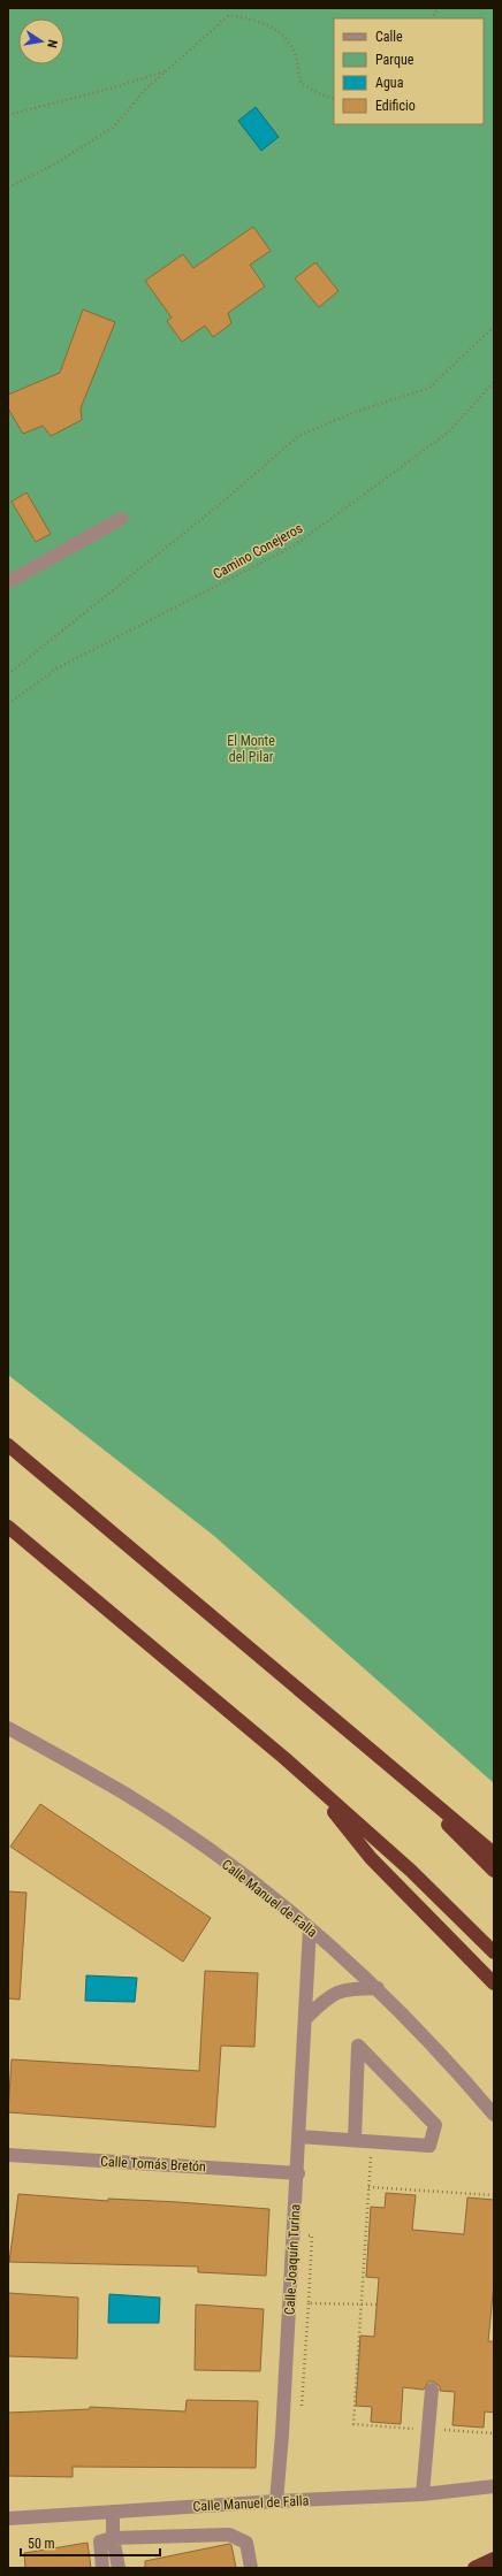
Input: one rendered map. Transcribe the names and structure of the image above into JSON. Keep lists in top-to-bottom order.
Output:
{
  "streets": {
    "street": ["Calle Manuel de Falla", "Calle Tomás Bretón", "Calle Joaquín Turina"],
    "path": ["Camino Conejeros"]
  },
  "crossings": [
    ["Calle Manuel de Falla", "Calle Joaquín Turina"],
    ["Calle Tomás Bretón", "Calle Joaquín Turina"]
  ],
  "parks": ["El Monte del Pilar"],
  "legend": [
    "Calle",
    "Parque",
    "Agua",
    "Edificio"
  ],
  "scale_bar": "50 m",
  "north": "right"
}
